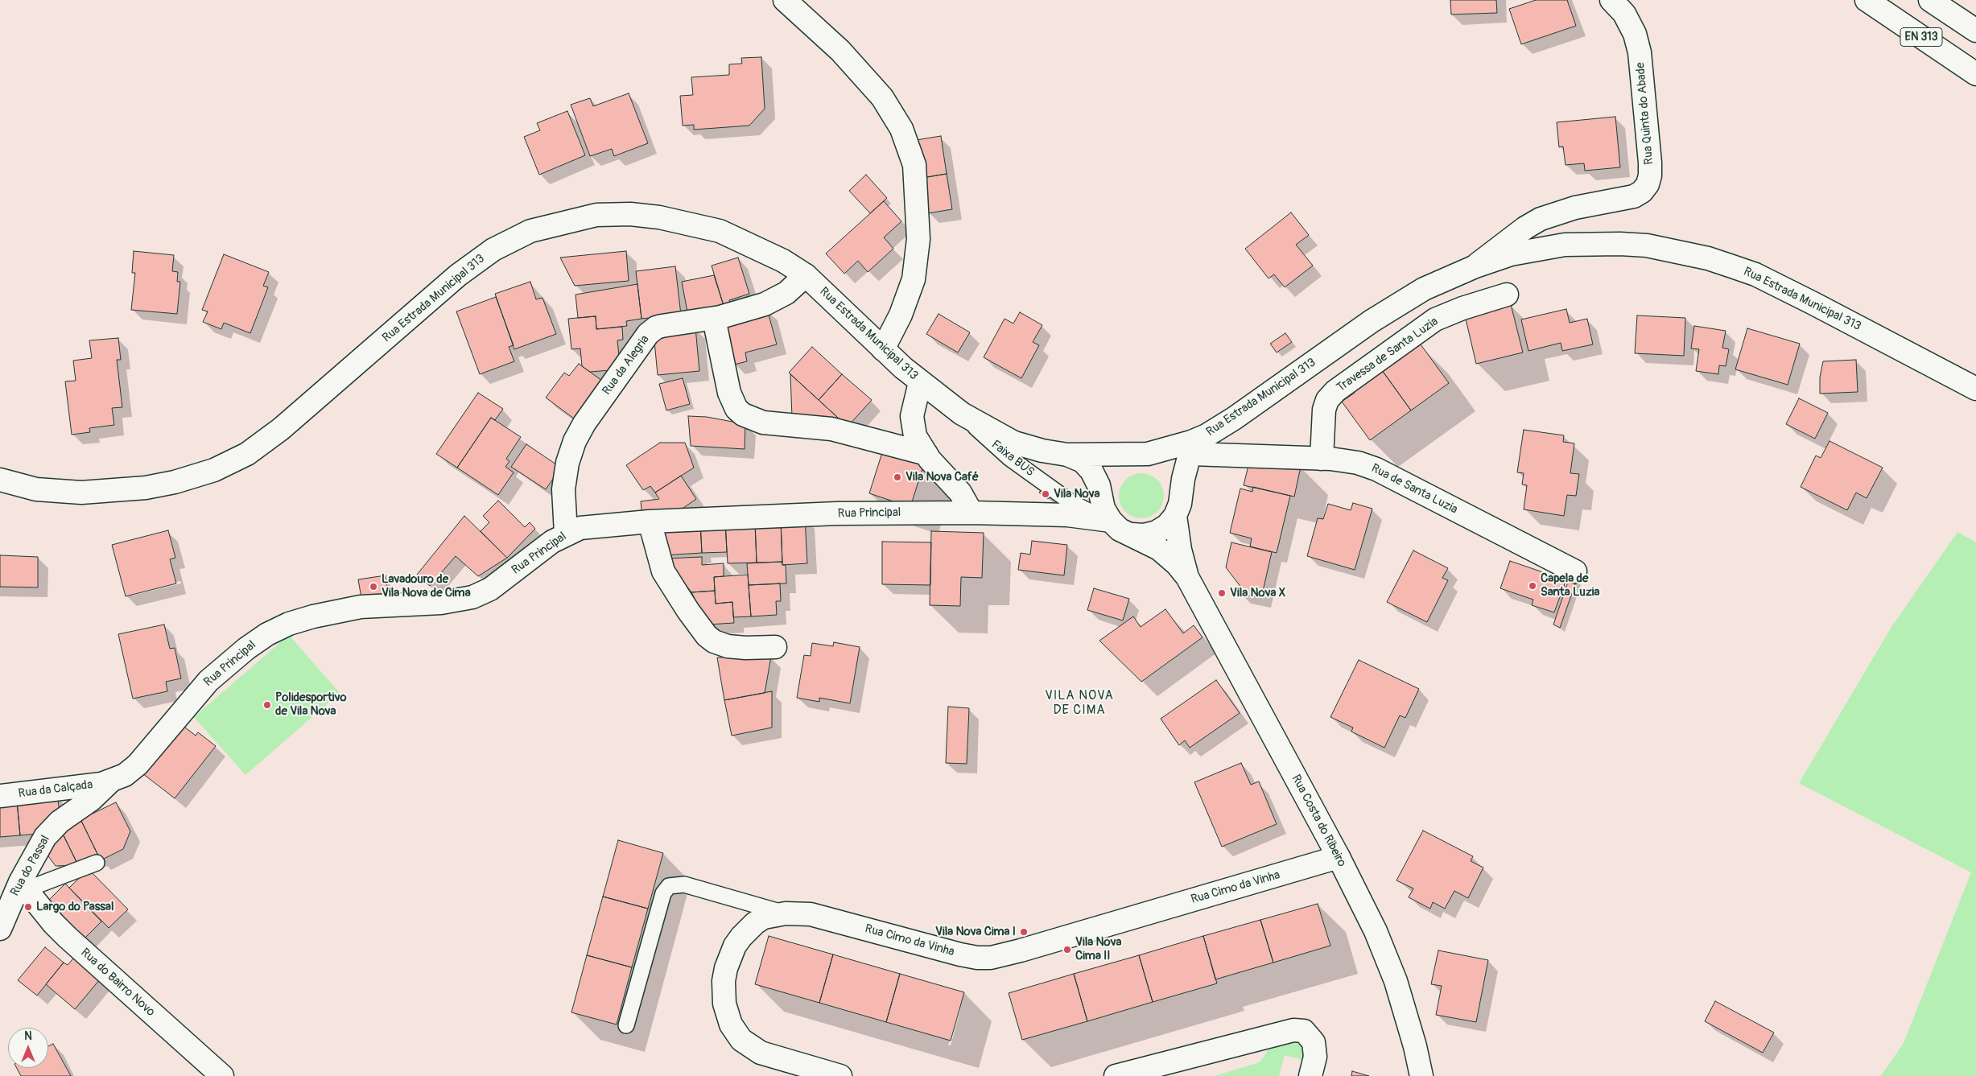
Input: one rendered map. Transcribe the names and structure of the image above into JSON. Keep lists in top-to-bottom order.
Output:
{
  "streets": {
    "street": [
      "EN 313",
      "Rua Quinta do Abade",
      "Rua Estrada Municipal 313",
      "Travessa de Santa Luzia",
      "Rua da Alegria",
      "Rua de Santa Luzia",
      "Rua Principal",
      "Rua da Calçada",
      "Rua Costa do Ribeiro",
      "Rua do Passal",
      "Rua Cimo da Vinha",
      "Rua do Bairro Novo"
    ],
    "lane": ["Faixa BUS"]
  },
  "crossings": [
    ["Rua Quinta do Abade", "Rua Estrada Municipal 313"],
    ["Rua Estrada Municipal 313", "Rua da Alegria"],
    ["Rua Estrada Municipal 313", "Faixa BUS"],
    ["Rua Estrada Municipal 313", "Rua Principal"],
    ["Travessa de Santa Luzia", "Rua de Santa Luzia"],
    ["Rua da Alegria", "Rua Principal"],
    ["Faixa BUS", "Rua Principal"],
    ["Rua Principal", "Rua da Calçada"],
    ["Rua Principal", "Rua do Passal"],
    ["Rua da Calçada", "Rua do Passal"],
    ["Rua Costa do Ribeiro", "Rua Cimo da Vinha"],
    ["Rua do Passal", "Rua do Bairro Novo"]
  ],
  "districts": ["VILA NOVA DE CIMA"],
  "places": [
    "Vila Nova Café",
    "Vila Nova",
    "Capela de Santa Luzia",
    "Lavadouro de Vila Nova de Cima",
    "Vila Nova X",
    "Polidesportivo de Vila Nova",
    "Largo do Passal",
    "Vila Nova Cima I",
    "Vila Nova Cima II"
  ],
  "north": "top"
}
